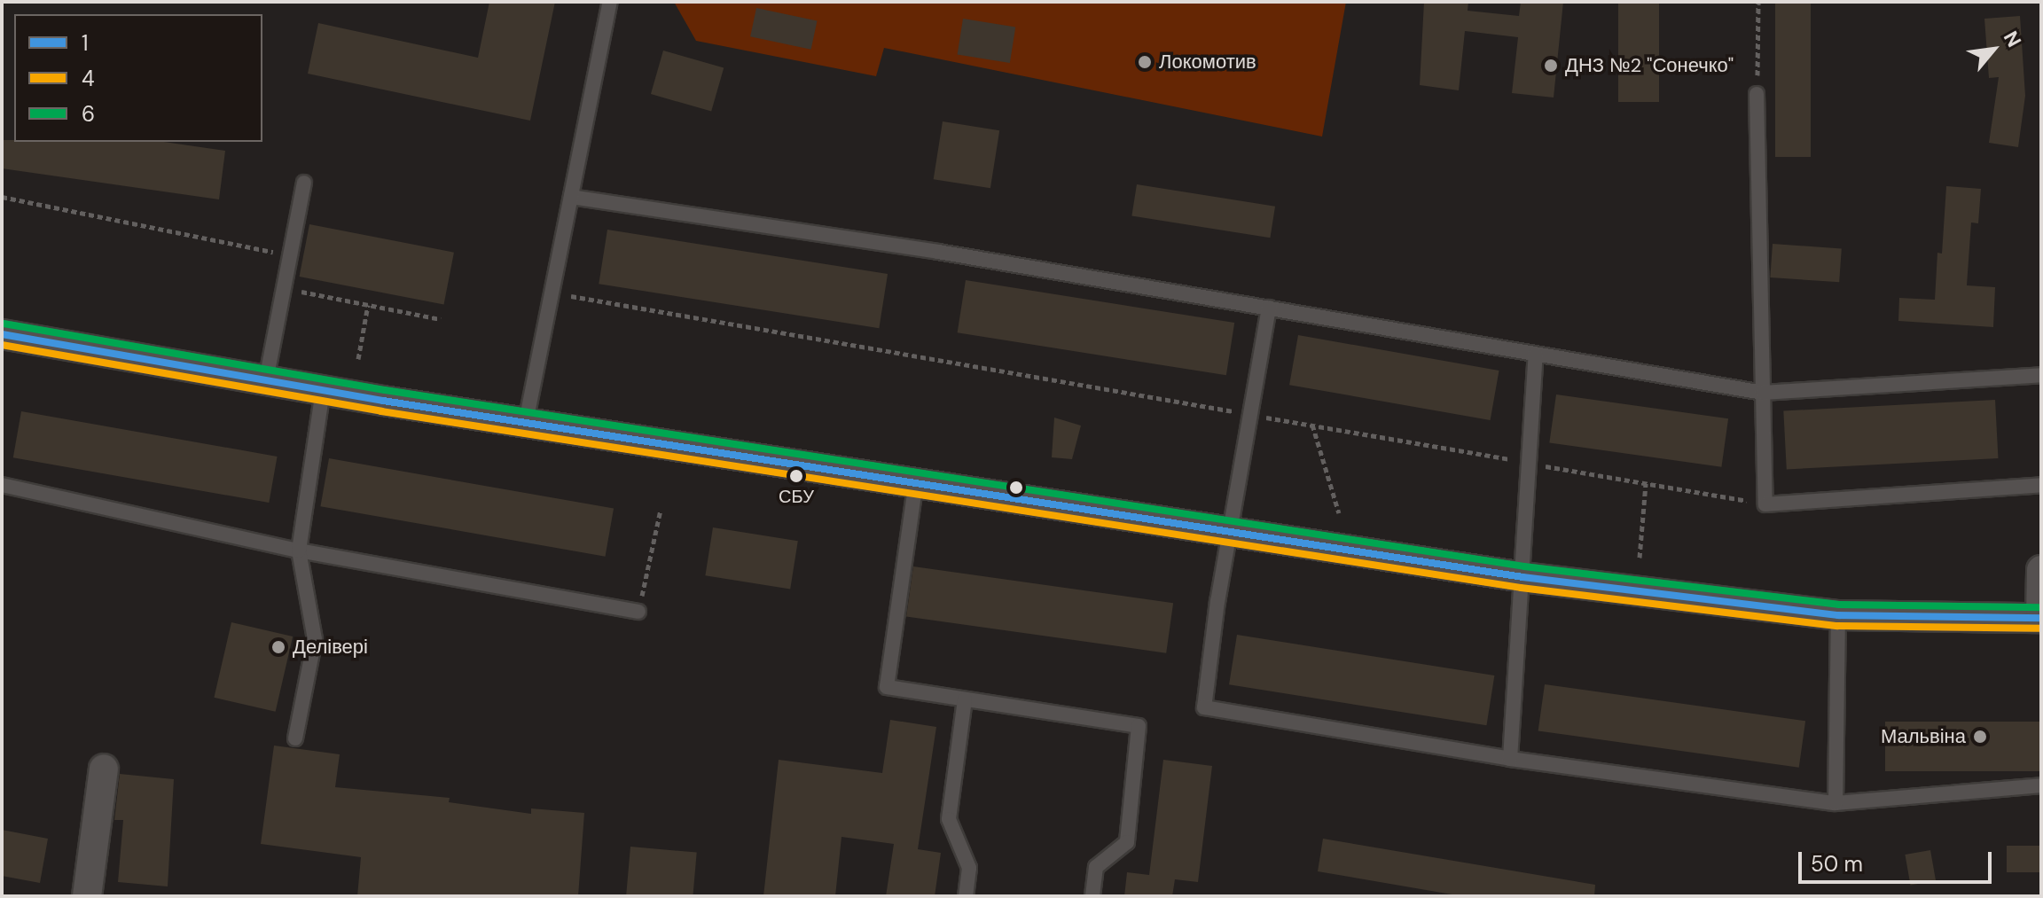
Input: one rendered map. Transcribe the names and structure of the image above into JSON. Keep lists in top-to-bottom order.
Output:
{
  "places": [
    "Локомотив",
    "ДНЗ №2 \"Сонечко\"",
    "СБУ",
    "Делівері",
    "Мальвіна"
  ],
  "lines": ["transit line 6", "transit line 1", "transit line 4"],
  "legend": ["1", "4", "6"],
  "scale_bar": "50 m",
  "north": "top right"
}
